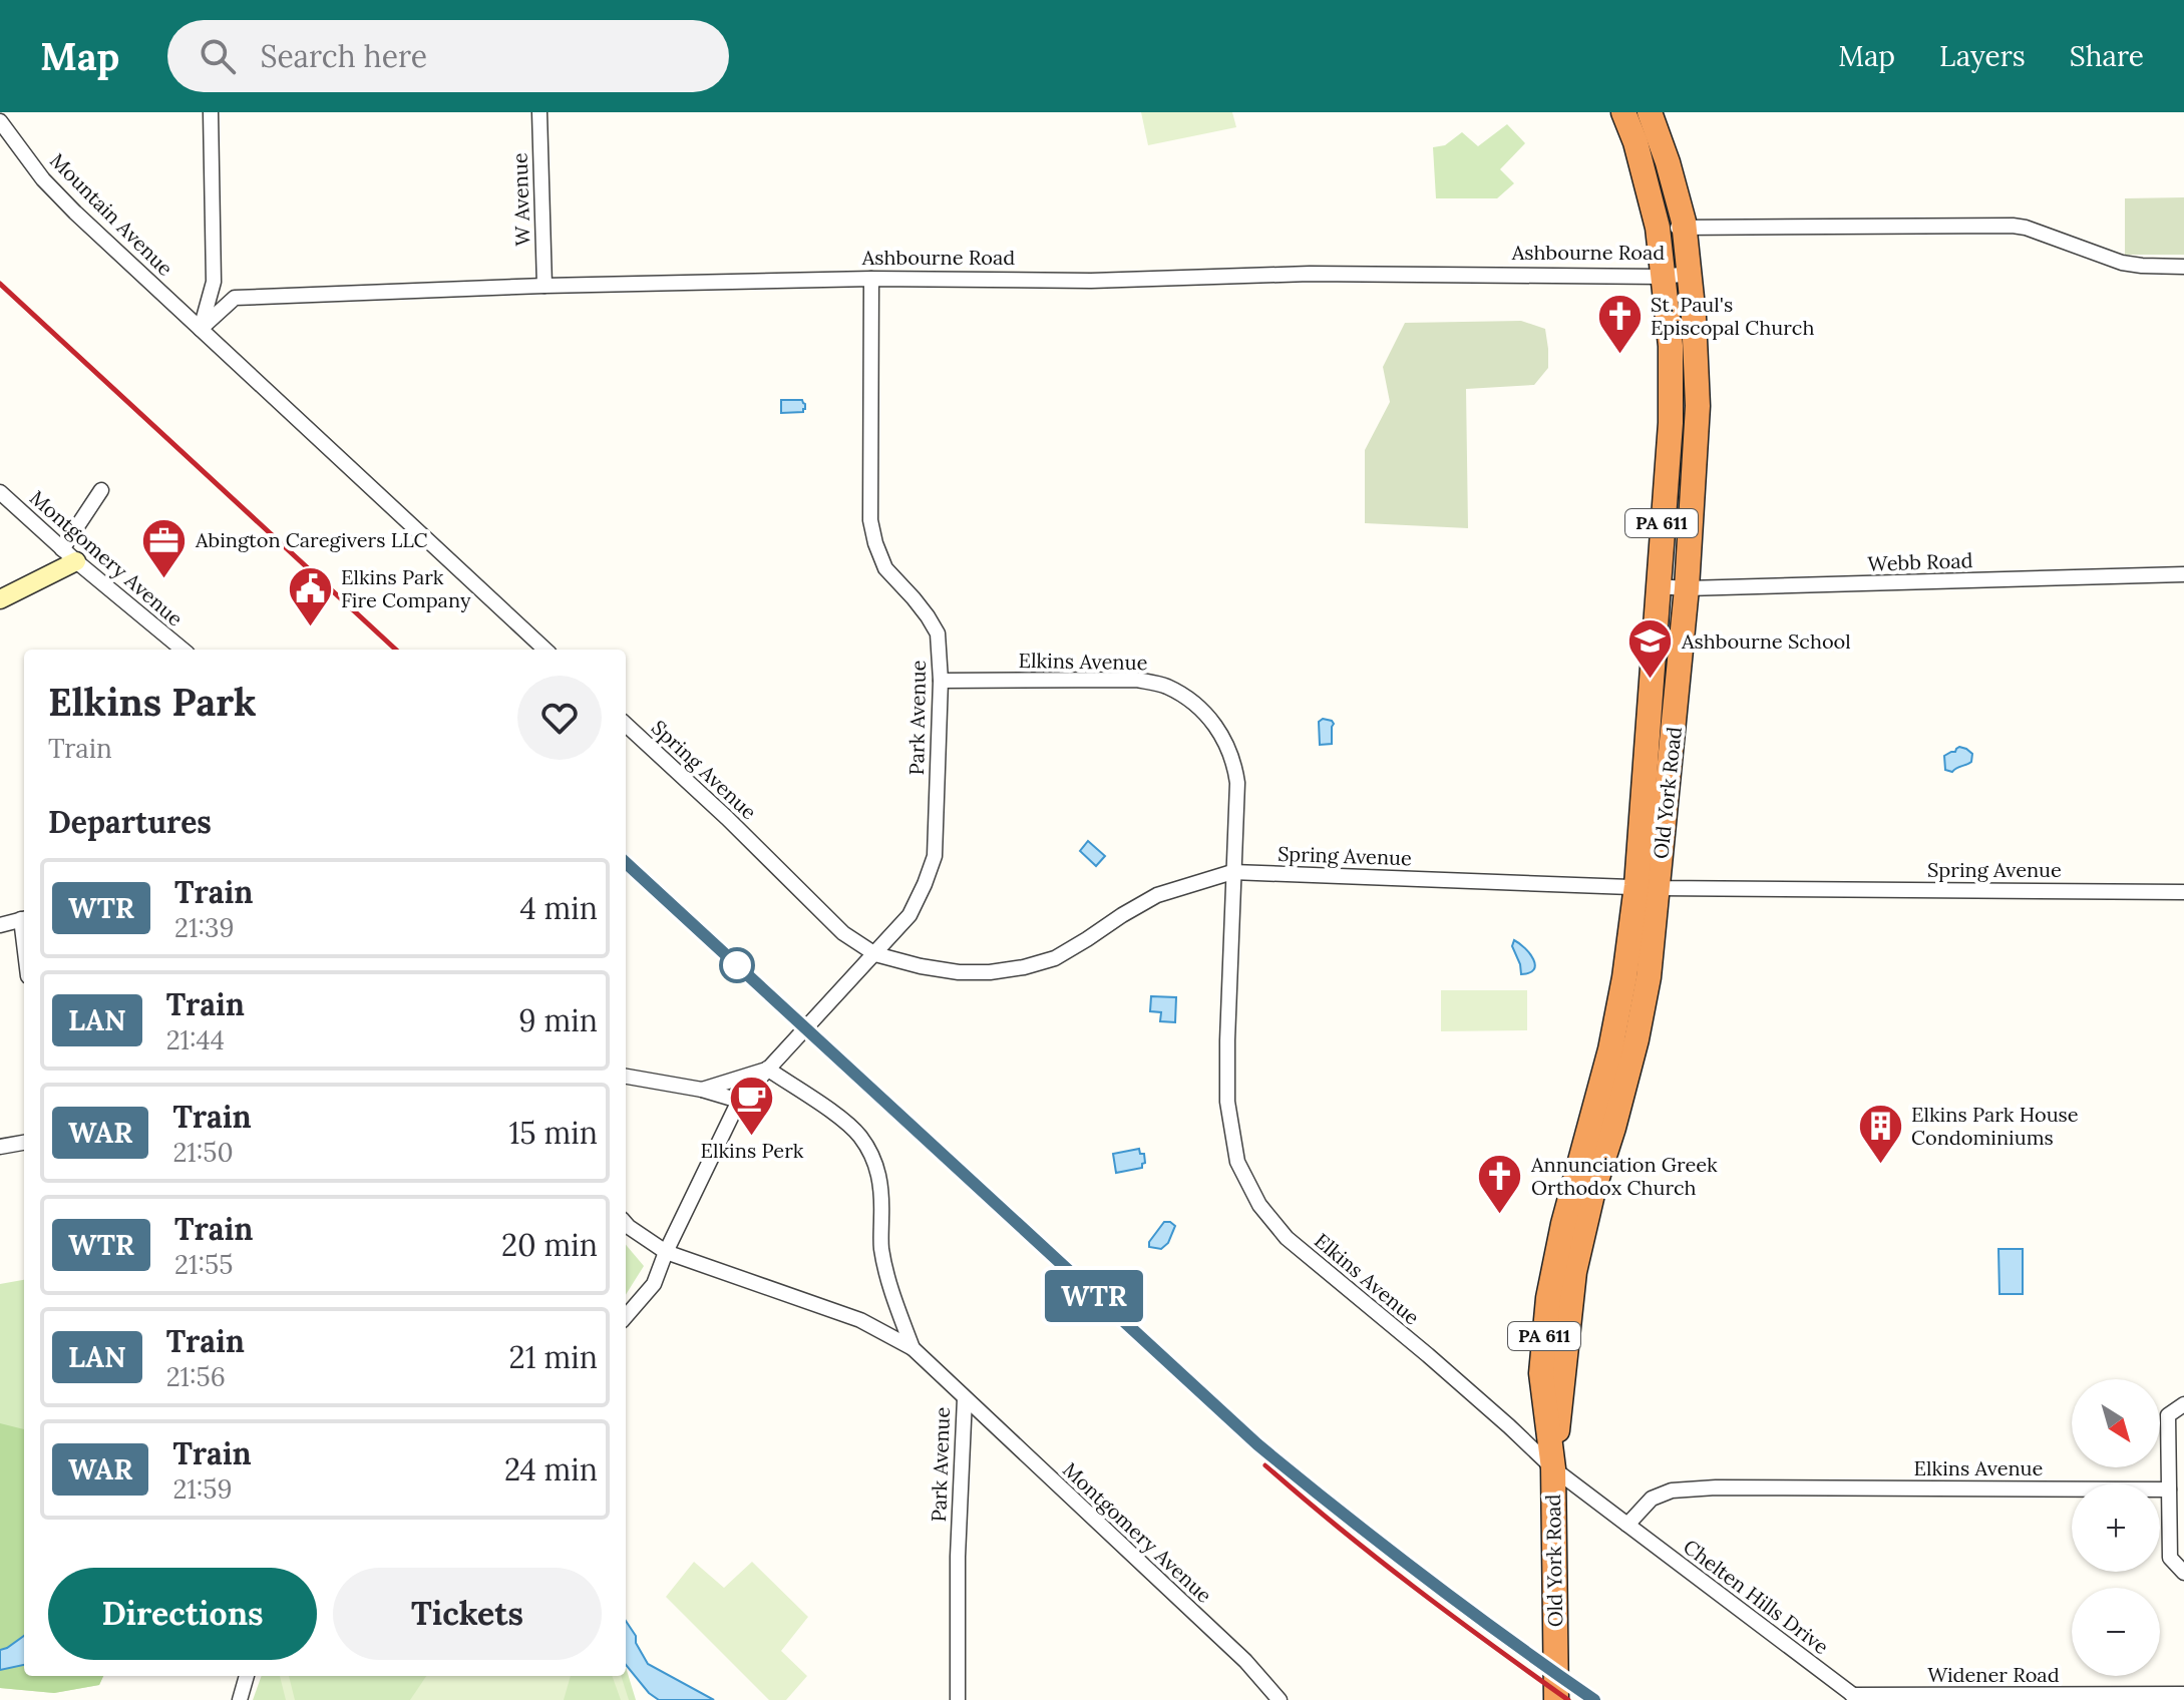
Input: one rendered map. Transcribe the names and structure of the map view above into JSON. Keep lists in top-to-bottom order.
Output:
{
  "streets": {
    "highway": ["PA 611", "Old York Road"],
    "street": [
      "W Avenue",
      "Mountain Avenue",
      "Ashbourne Road",
      "Montgomery Avenue",
      "Webb Road",
      "Elkins Avenue",
      "Park Avenue",
      "Spring Avenue",
      "Chelten Hills Drive",
      "Widener Road"
    ]
  },
  "crossings": [
    ["W Avenue", "Ashbourne Road"],
    ["Mountain Avenue", "Ashbourne Road"],
    ["Ashbourne Road", "Park Avenue"],
    ["Ashbourne Road", "Old York Road"],
    ["Montgomery Avenue", "Park Avenue"],
    ["Webb Road", "Old York Road"],
    ["Elkins Avenue", "Park Avenue"],
    ["Elkins Avenue", "Spring Avenue"],
    ["Elkins Avenue", "Old York Road"],
    ["Elkins Avenue", "Chelten Hills Drive"],
    ["Park Avenue", "Spring Avenue"],
    ["Spring Avenue", "Old York Road"],
    ["Chelten Hills Drive", "Widener Road"]
  ],
  "places": {
    "church": ["St. Paul's Episcopal Church", "Annunciation Greek Orthodox Church"],
    "office": ["Abington Caregivers LLC"],
    "public building": ["Elkins Park Fire Company"],
    "school or university": ["Ashbourne School"],
    "cafe": ["Elkins Perk"],
    "building": ["Elkins Park House Condominiums"]
  },
  "north": "bottom right",
  "page": {
    "header": "Map",
    "search": "Search here",
    "nav": ["Map", "Layers", "Share"],
    "on_map": "WTR",
    "heading": [
      ["Elkins Park", "Train"],
      "Departures"
    ],
    "list": [
      {
        "mark": "WTR",
        "name": "Train",
        "note": "21:39",
        "value": "4 min"
      },
      {
        "mark": "LAN",
        "name": "Train",
        "note": "21:44",
        "value": "9 min"
      },
      {
        "mark": "WAR",
        "name": "Train",
        "note": "21:50",
        "value": "15 min"
      },
      {
        "mark": "WTR",
        "name": "Train",
        "note": "21:55",
        "value": "20 min"
      },
      {
        "mark": "LAN",
        "name": "Train",
        "note": "21:56",
        "value": "21 min"
      },
      {
        "mark": "WAR",
        "name": "Train",
        "note": "21:59",
        "value": "24 min"
      }
    ],
    "map_buttons": ["+", "−"],
    "buttons": ["Directions", "Tickets"]
  }
}
